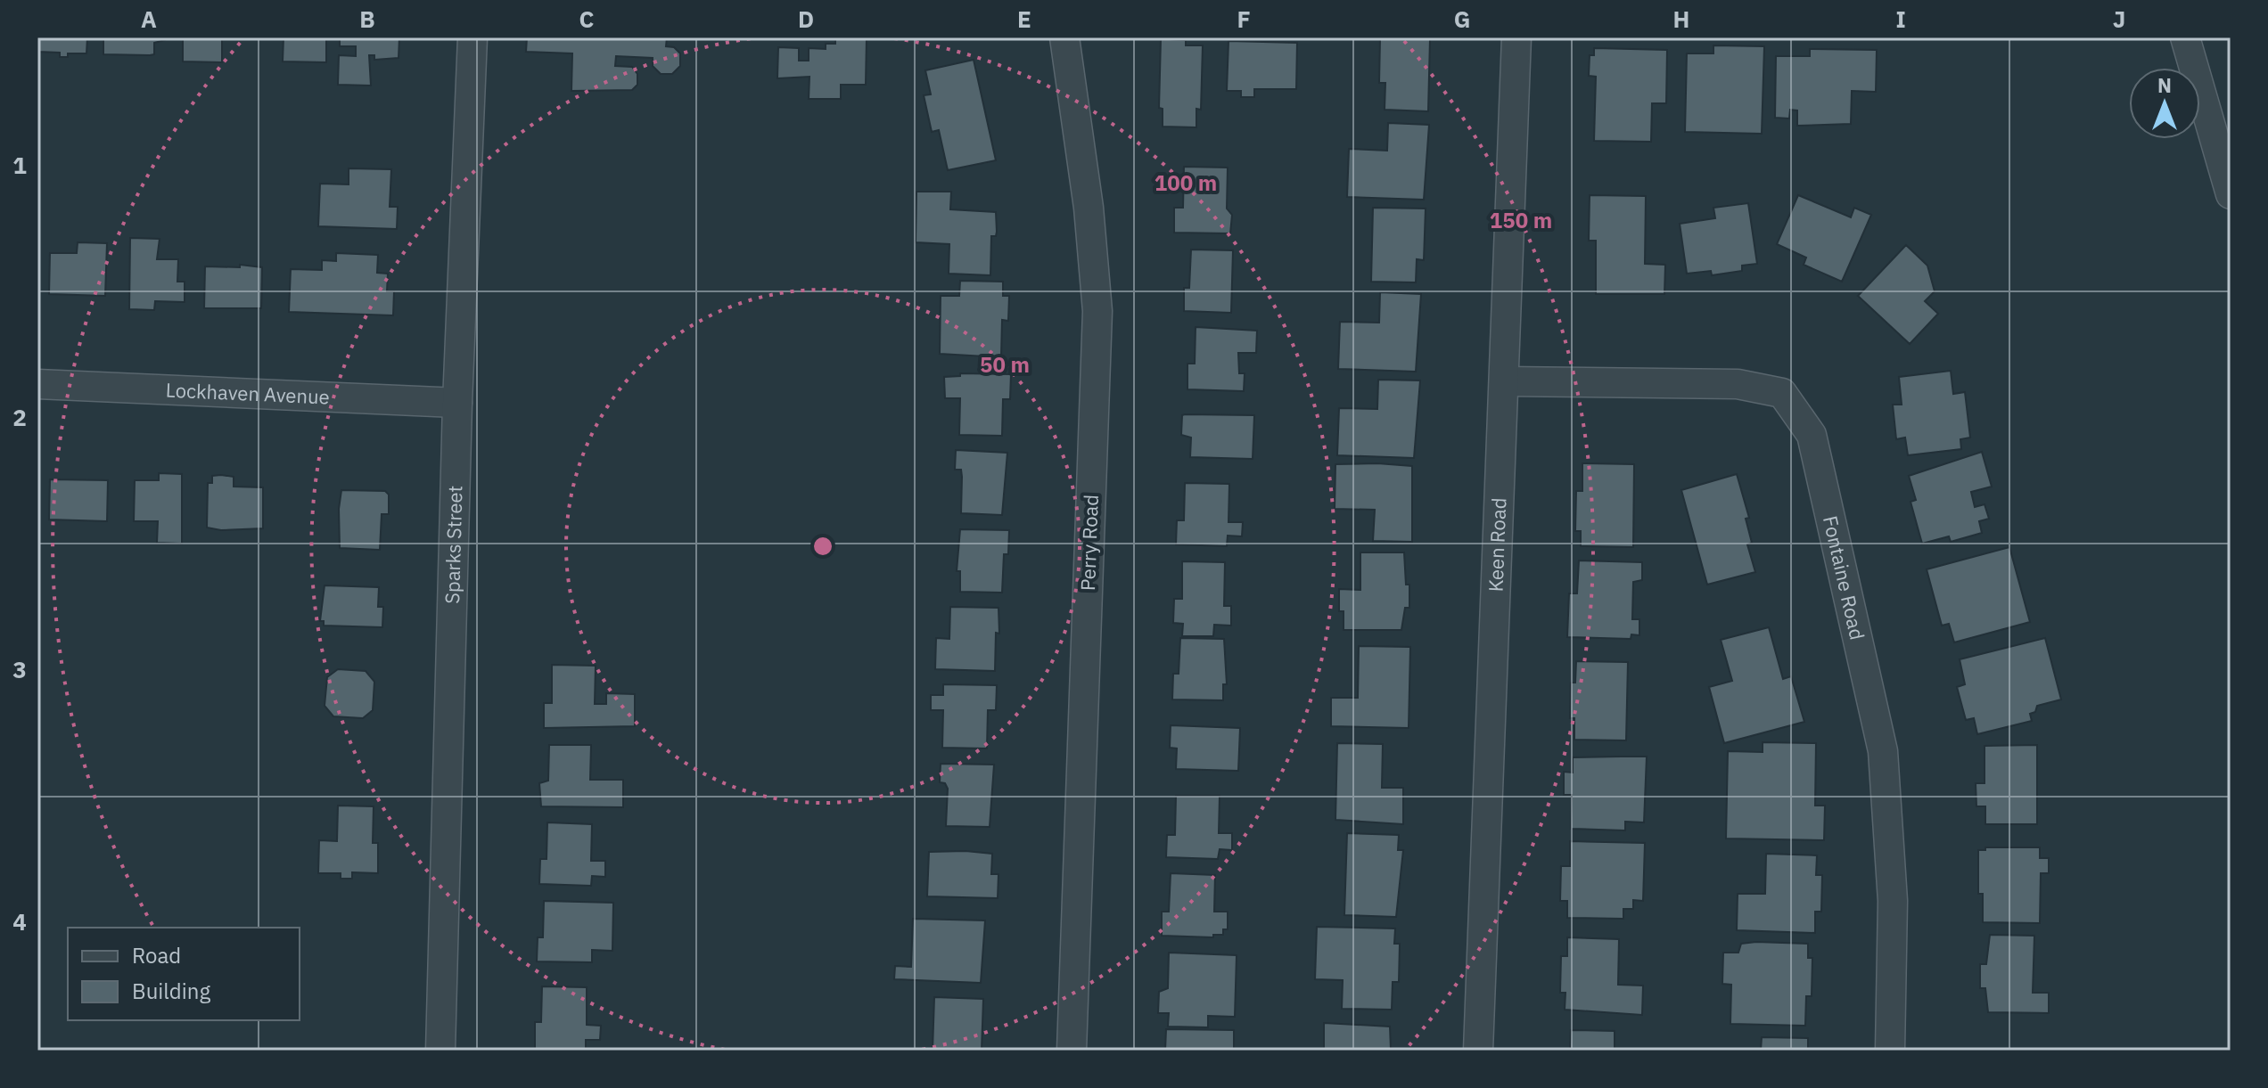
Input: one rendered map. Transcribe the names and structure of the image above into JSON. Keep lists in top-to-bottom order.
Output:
{
  "streets": {
    "street": [
      "Lockhaven Avenue",
      "Perry Road",
      "Sparks Street",
      "Keen Road",
      "Fontaine Road"
    ]
  },
  "crossings": [
    ["Lockhaven Avenue", "Sparks Street"],
    ["Keen Road", "Fontaine Road"]
  ],
  "legend": ["Road", "Building"],
  "north": "top",
  "grid": {
    "columns": [
      "A",
      "B",
      "C",
      "D",
      "E",
      "F",
      "G",
      "H",
      "I",
      "J"
    ],
    "rows": [
      "1",
      "2",
      "3",
      "4"
    ]
  },
  "rings": ["100 m", "150 m", "50 m"]
}
